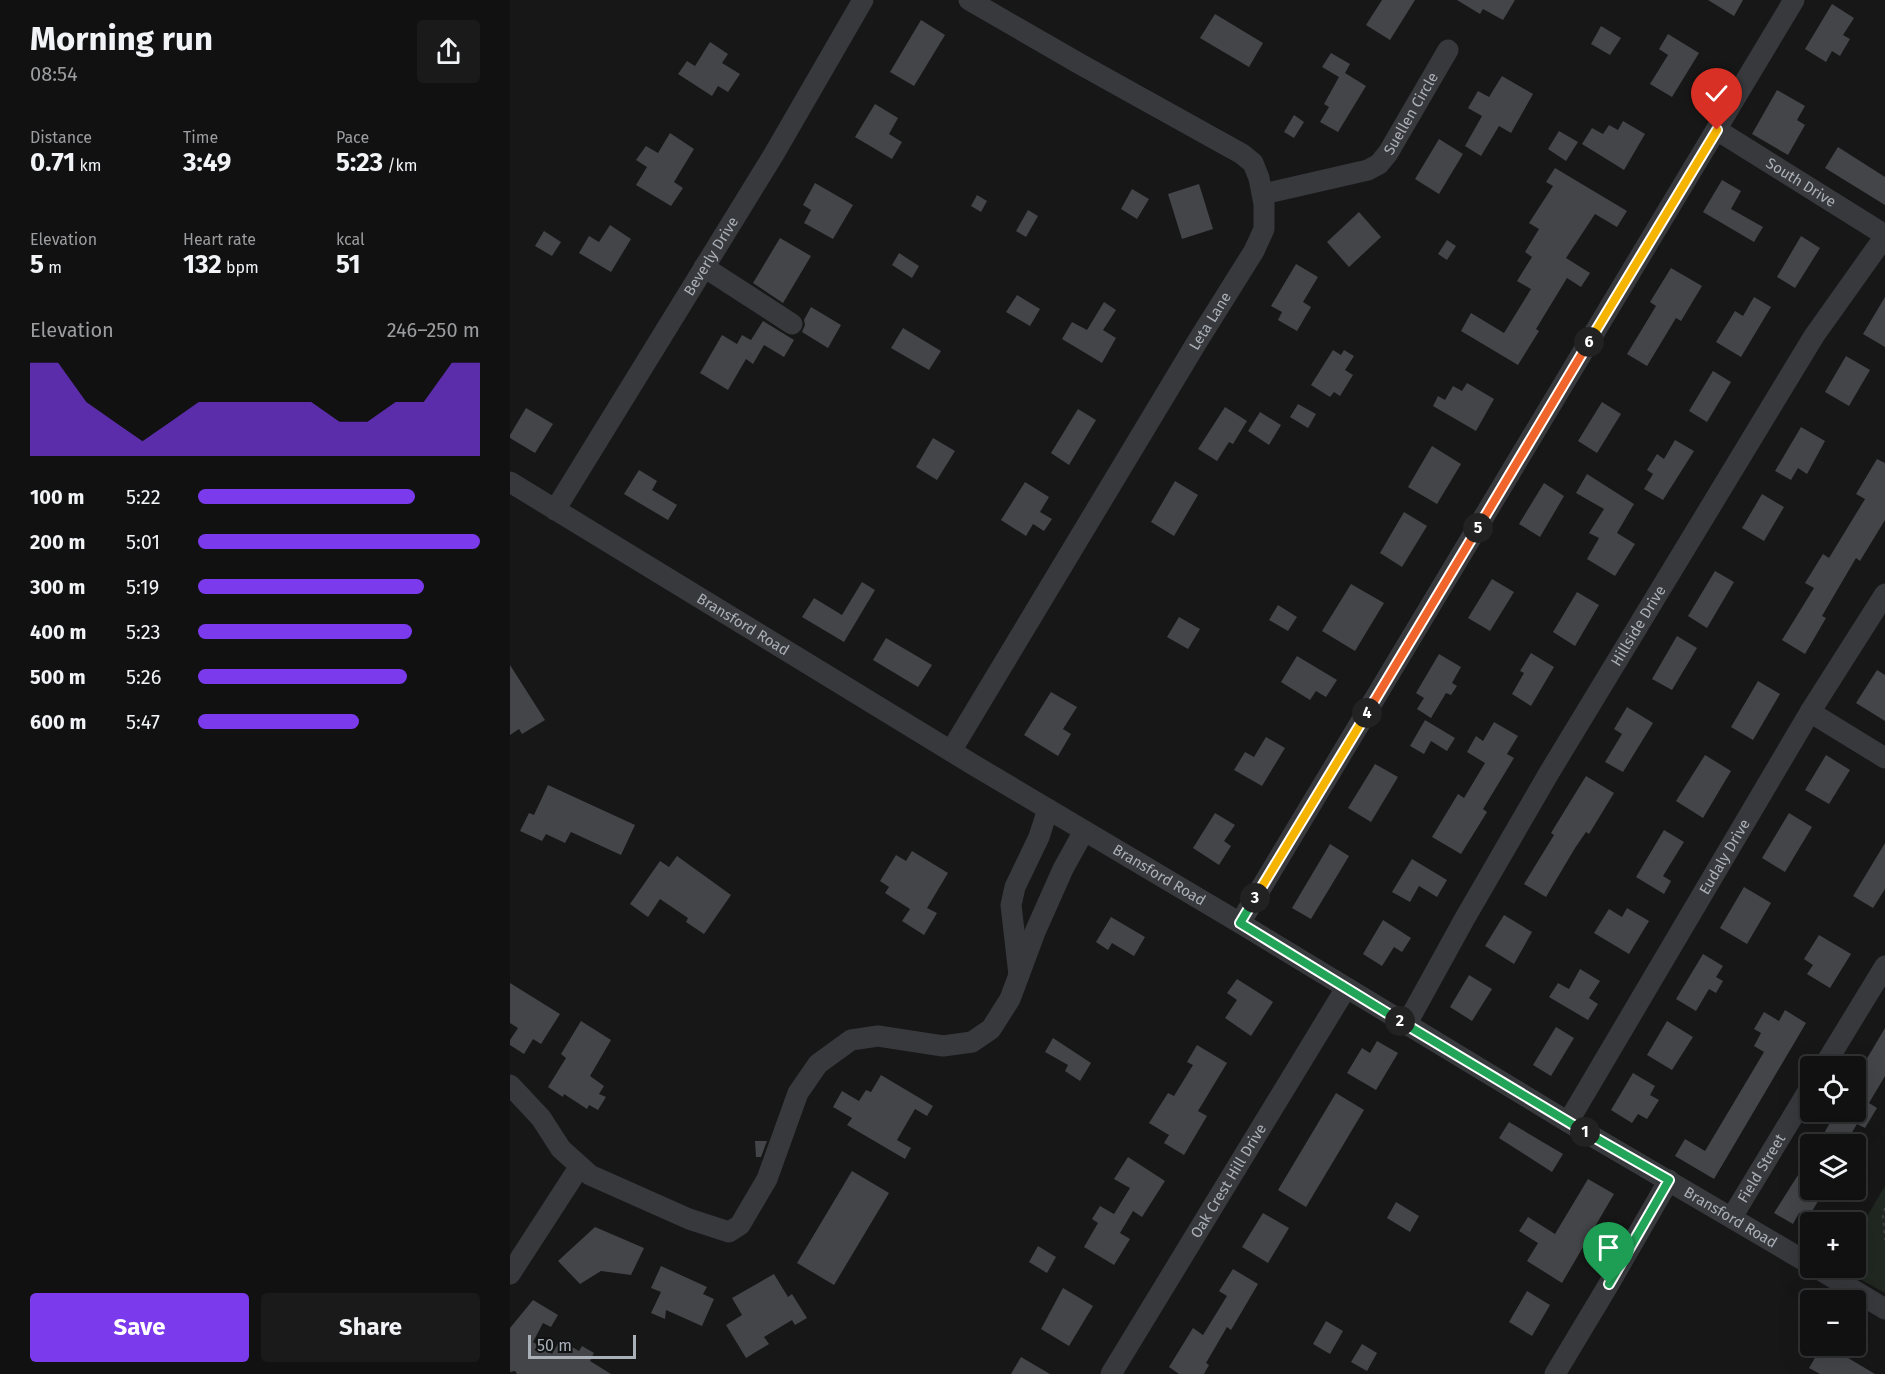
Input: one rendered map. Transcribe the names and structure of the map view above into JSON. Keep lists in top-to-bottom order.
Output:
{
  "streets": {
    "street": [
      "Suellen Circle",
      "South Drive",
      "Beverly Drive",
      "Leta Lane",
      "Bransford Road",
      "Hillside Drive",
      "Eudaly Drive",
      "Field Street",
      "Oak Crest Hill Drive"
    ]
  },
  "crossings": [
    ["Suellen Circle", "Leta Lane"],
    ["South Drive", "Hillside Drive"],
    ["Beverly Drive", "Bransford Road"],
    ["Leta Lane", "Bransford Road"],
    ["Bransford Road", "Hillside Drive"],
    ["Bransford Road", "Eudaly Drive"],
    ["Bransford Road", "Field Street"],
    ["Bransford Road", "Oak Crest Hill Drive"]
  ],
  "scale_bar": "50 m",
  "page": {
    "heading": ["Morning run", "08:54"],
    "stats": [
      ["Distance", "0.71 km"],
      ["Time", "3:49"],
      ["Pace", "5:23 /km"],
      ["Elevation", "5 m"],
      ["Heart rate", "132 bpm"],
      ["kcal", "51"]
    ],
    "chart": ["Elevation", "246–250 m"],
    "pins": [
      "6",
      "5",
      "4",
      "3",
      "2",
      "1"
    ],
    "list": [
      {
        "name": "100 m",
        "note": "5:22"
      },
      {
        "name": "200 m",
        "note": "5:01"
      },
      {
        "name": "300 m",
        "note": "5:19"
      },
      {
        "name": "400 m",
        "note": "5:23"
      },
      {
        "name": "500 m",
        "note": "5:26"
      },
      {
        "name": "600 m",
        "note": "5:47"
      }
    ],
    "map_buttons": ["+", "−"],
    "buttons": ["Save", "Share"],
    "scale": "50 m"
  }
}
